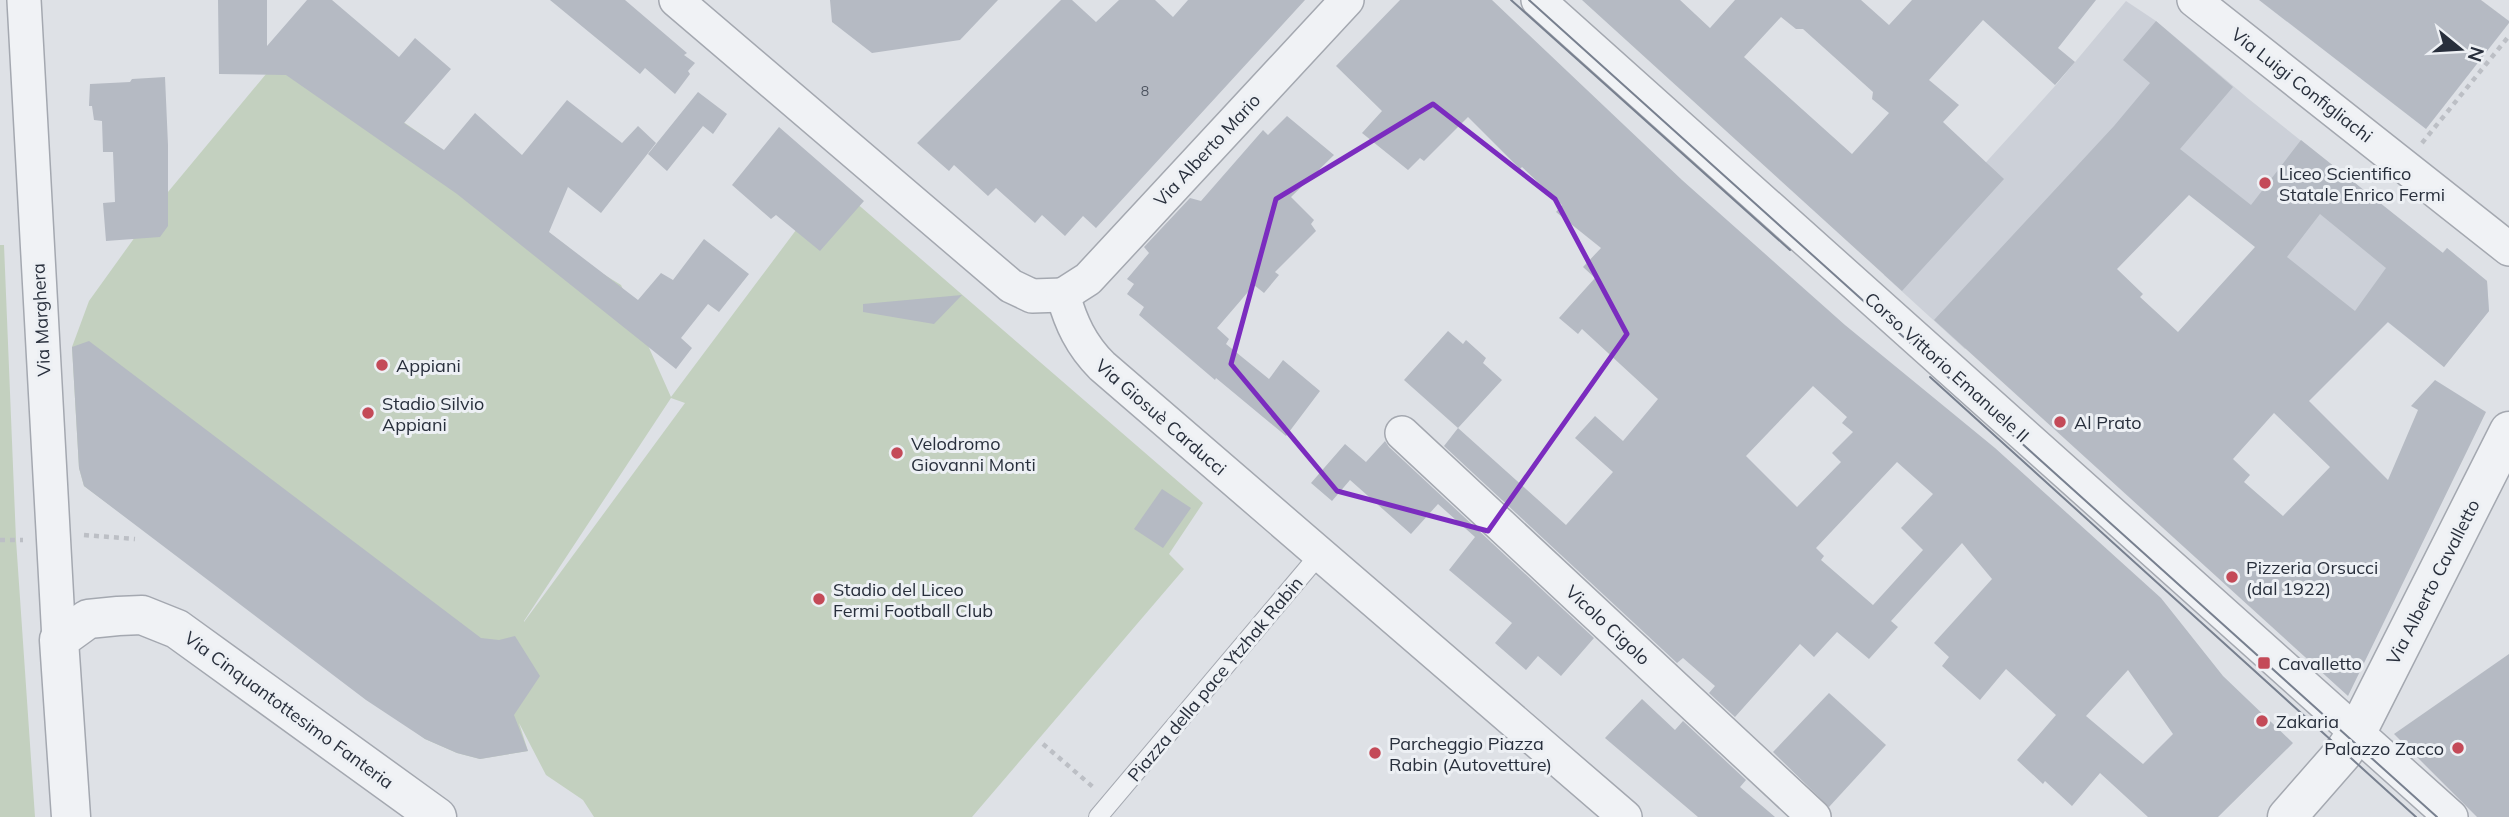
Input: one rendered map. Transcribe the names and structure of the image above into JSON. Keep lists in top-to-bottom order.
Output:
{
  "streets": {
    "street": [
      "Via Luigi Configliachi",
      "Via Alberto Mario",
      "Via Marghera",
      "Corso Vittorio Emanuele II",
      "Via Giosuè Carducci",
      "Via Alberto Cavalletto",
      "Vicolo Cigolo",
      "Via Cinquantottesimo Fanteria"
    ],
    "lane": ["Piazza della pace Ytzhak Rabin"]
  },
  "crossings": [
    ["Via Alberto Mario", "Via Giosuè Carducci"],
    ["Via Marghera", "Via Cinquantottesimo Fanteria"],
    ["Corso Vittorio Emanuele II", "Via Alberto Cavalletto"],
    ["Via Giosuè Carducci", "Piazza della pace Ytzhak Rabin"]
  ],
  "places": {
    "other": [
      "Liceo Scientifico Statale Enrico Fermi",
      "Appiani",
      "Stadio Silvio Appiani",
      "Al Prato",
      "Velodromo Giovanni Monti",
      "Pizzeria Orsucci (dal 1922)",
      "Stadio del Liceo Fermi Football Club",
      "Zakaria",
      "Palazzo Zacco",
      "Parcheggio Piazza Rabin (Autovetture)"
    ],
    "transit": ["Cavalletto"]
  },
  "house_numbers": ["8"],
  "north": "right"
}
